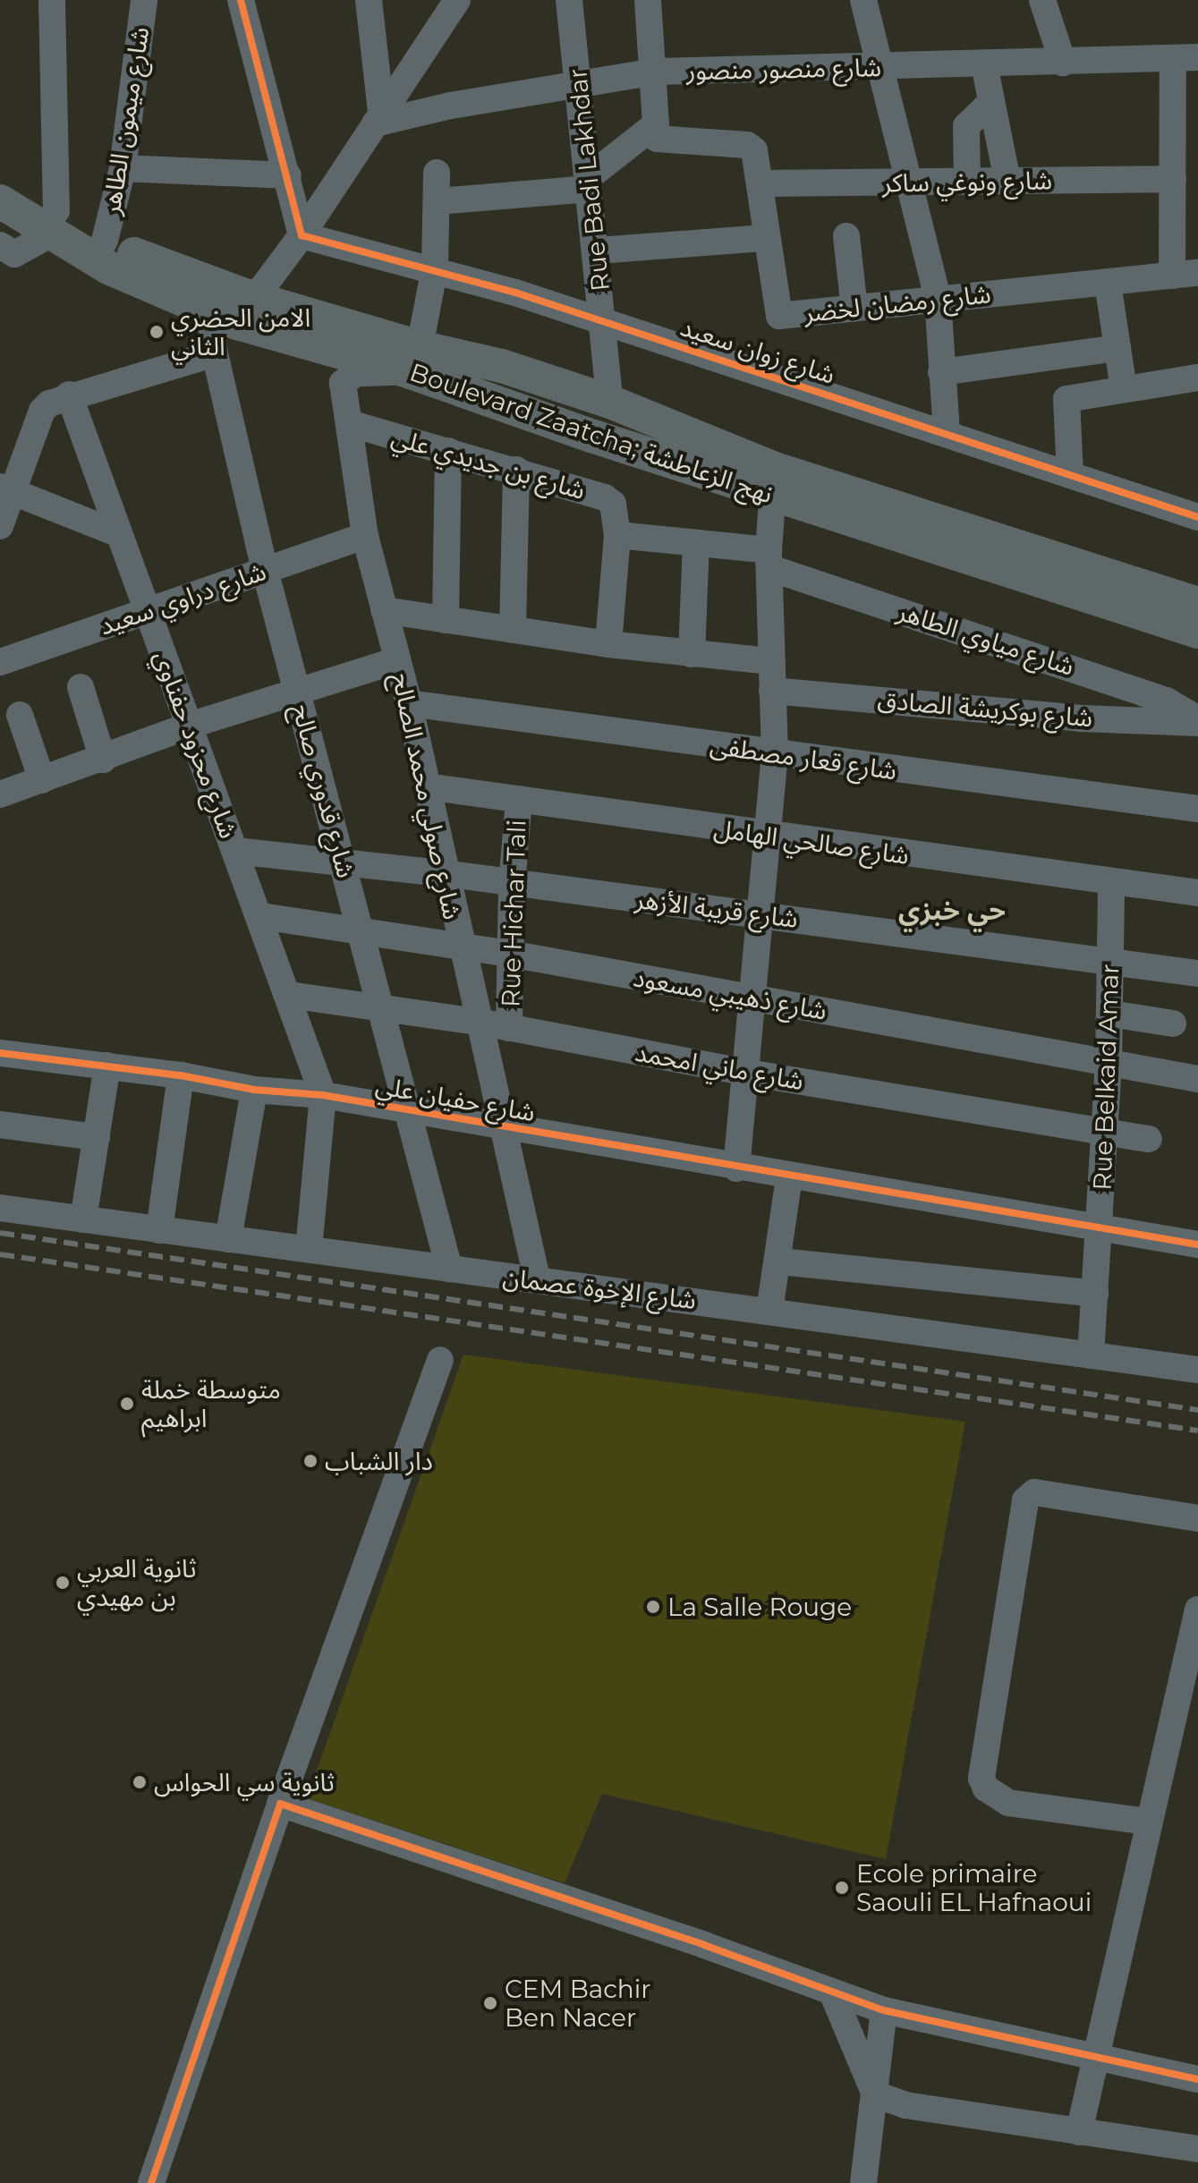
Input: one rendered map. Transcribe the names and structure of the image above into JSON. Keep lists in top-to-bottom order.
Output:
{
  "streets": {
    "main road": ["Boulevard Zaatcha; نهج الزعاطشة"],
    "street": [
      "شارع منصور منصور",
      "شارع ميمون الطاهر",
      "Rue Badi Lakhdar",
      "شارع ونوغي ساكر",
      "شارع رمضان لخضر",
      "شارع زوان سعيد",
      "شارع بن جديدي علي",
      "شارع دراوي سعيد",
      "شارع مياوي الطاهر",
      "شارع بوكريشة الصادق",
      "شارع محزود حفناوي",
      "شارع قعار مصطفى",
      "شارع قدوري صالح",
      "شارع صولي محمد الصالح",
      "شارع صالحي الهامل",
      "شارع قريبة الأزهر",
      "Rue Hichar Tali",
      "شارع ذهيبي مسعود",
      "شارع ماني امحمد",
      "Rue Belkaid Amar",
      "شارع حفيان علي",
      "شارع الإخوة عصمان"
    ]
  },
  "crossings": [
    ["شارع منصور منصور", "Rue Badi Lakhdar"],
    ["شارع ميمون الطاهر", "Boulevard Zaatcha; نهج الزعاطشة"],
    ["Rue Badi Lakhdar", "شارع زوان سعيد"],
    ["Rue Badi Lakhdar", "Boulevard Zaatcha; نهج الزعاطشة"],
    ["شارع ونوغي ساكر", "شارع رمضان لخضر"],
    ["Boulevard Zaatcha; نهج الزعاطشة", "شارع قدوري صالح"],
    ["Boulevard Zaatcha; نهج الزعاطشة", "شارع صولي محمد الصالح"],
    ["شارع بن جديدي علي", "شارع مياوي الطاهر"],
    ["شارع بن جديدي علي", "شارع صولي محمد الصالح"],
    ["شارع دراوي سعيد", "شارع محزود حفناوي"],
    ["شارع دراوي سعيد", "شارع قدوري صالح"],
    ["شارع دراوي سعيد", "شارع صولي محمد الصالح"],
    ["شارع مياوي الطاهر", "شارع بوكريشة الصادق"],
    ["شارع محزود حفناوي", "شارع قريبة الأزهر"],
    ["شارع محزود حفناوي", "شارع ذهيبي مسعود"],
    ["شارع محزود حفناوي", "شارع ماني امحمد"],
    ["شارع محزود حفناوي", "شارع حفيان علي"],
    ["شارع قعار مصطفى", "شارع صولي محمد الصالح"],
    ["شارع قدوري صالح", "شارع قريبة الأزهر"],
    ["شارع قدوري صالح", "شارع ذهيبي مسعود"],
    ["شارع قدوري صالح", "شارع ماني امحمد"],
    ["شارع قدوري صالح", "شارع حفيان علي"],
    ["شارع قدوري صالح", "شارع الإخوة عصمان"],
    ["شارع صولي محمد الصالح", "شارع صالحي الهامل"],
    ["شارع صولي محمد الصالح", "شارع قريبة الأزهر"],
    ["شارع صولي محمد الصالح", "شارع ذهيبي مسعود"],
    ["شارع صولي محمد الصالح", "شارع ماني امحمد"],
    ["شارع صولي محمد الصالح", "شارع حفيان علي"],
    ["شارع صولي محمد الصالح", "شارع الإخوة عصمان"],
    ["شارع صالحي الهامل", "Rue Hichar Tali"],
    ["شارع صالحي الهامل", "Rue Belkaid Amar"],
    ["شارع قريبة الأزهر", "Rue Hichar Tali"],
    ["شارع قريبة الأزهر", "Rue Belkaid Amar"],
    ["Rue Hichar Tali", "شارع ذهيبي مسعود"],
    ["Rue Hichar Tali", "شارع ماني امحمد"],
    ["شارع ذهيبي مسعود", "Rue Belkaid Amar"],
    ["شارع ماني امحمد", "Rue Belkaid Amar"],
    ["Rue Belkaid Amar", "شارع حفيان علي"],
    ["Rue Belkaid Amar", "شارع الإخوة عصمان"]
  ],
  "districts": ["حي خبزي"],
  "places": [
    "الامن الحضري الثاني",
    "متوسطة خملة ابراهيم",
    "دار الشباب",
    "ثانوية العربي بن مهيدي",
    "La Salle Rouge",
    "ثانوية سي الحواس",
    "Ecole primaire Saouli EL Hafnaoui",
    "CEM Bachir Ben Nacer"
  ]
}
